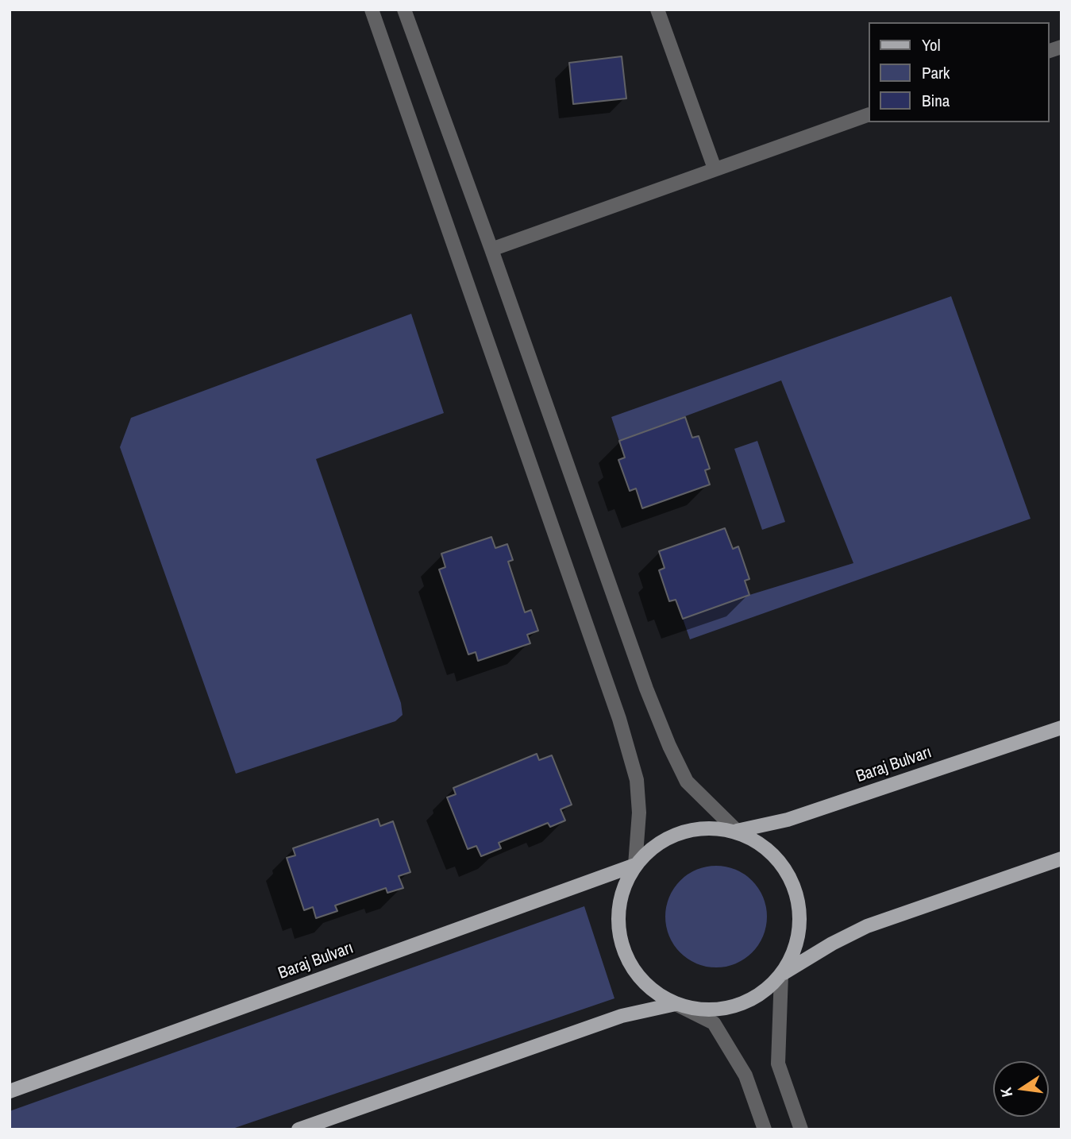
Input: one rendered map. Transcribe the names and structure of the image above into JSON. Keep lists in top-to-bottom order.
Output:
{
  "streets": {
    "main road": ["Baraj Bulvarı"]
  },
  "legend": ["Yol", "Park", "Bina"],
  "north": "left"
}
